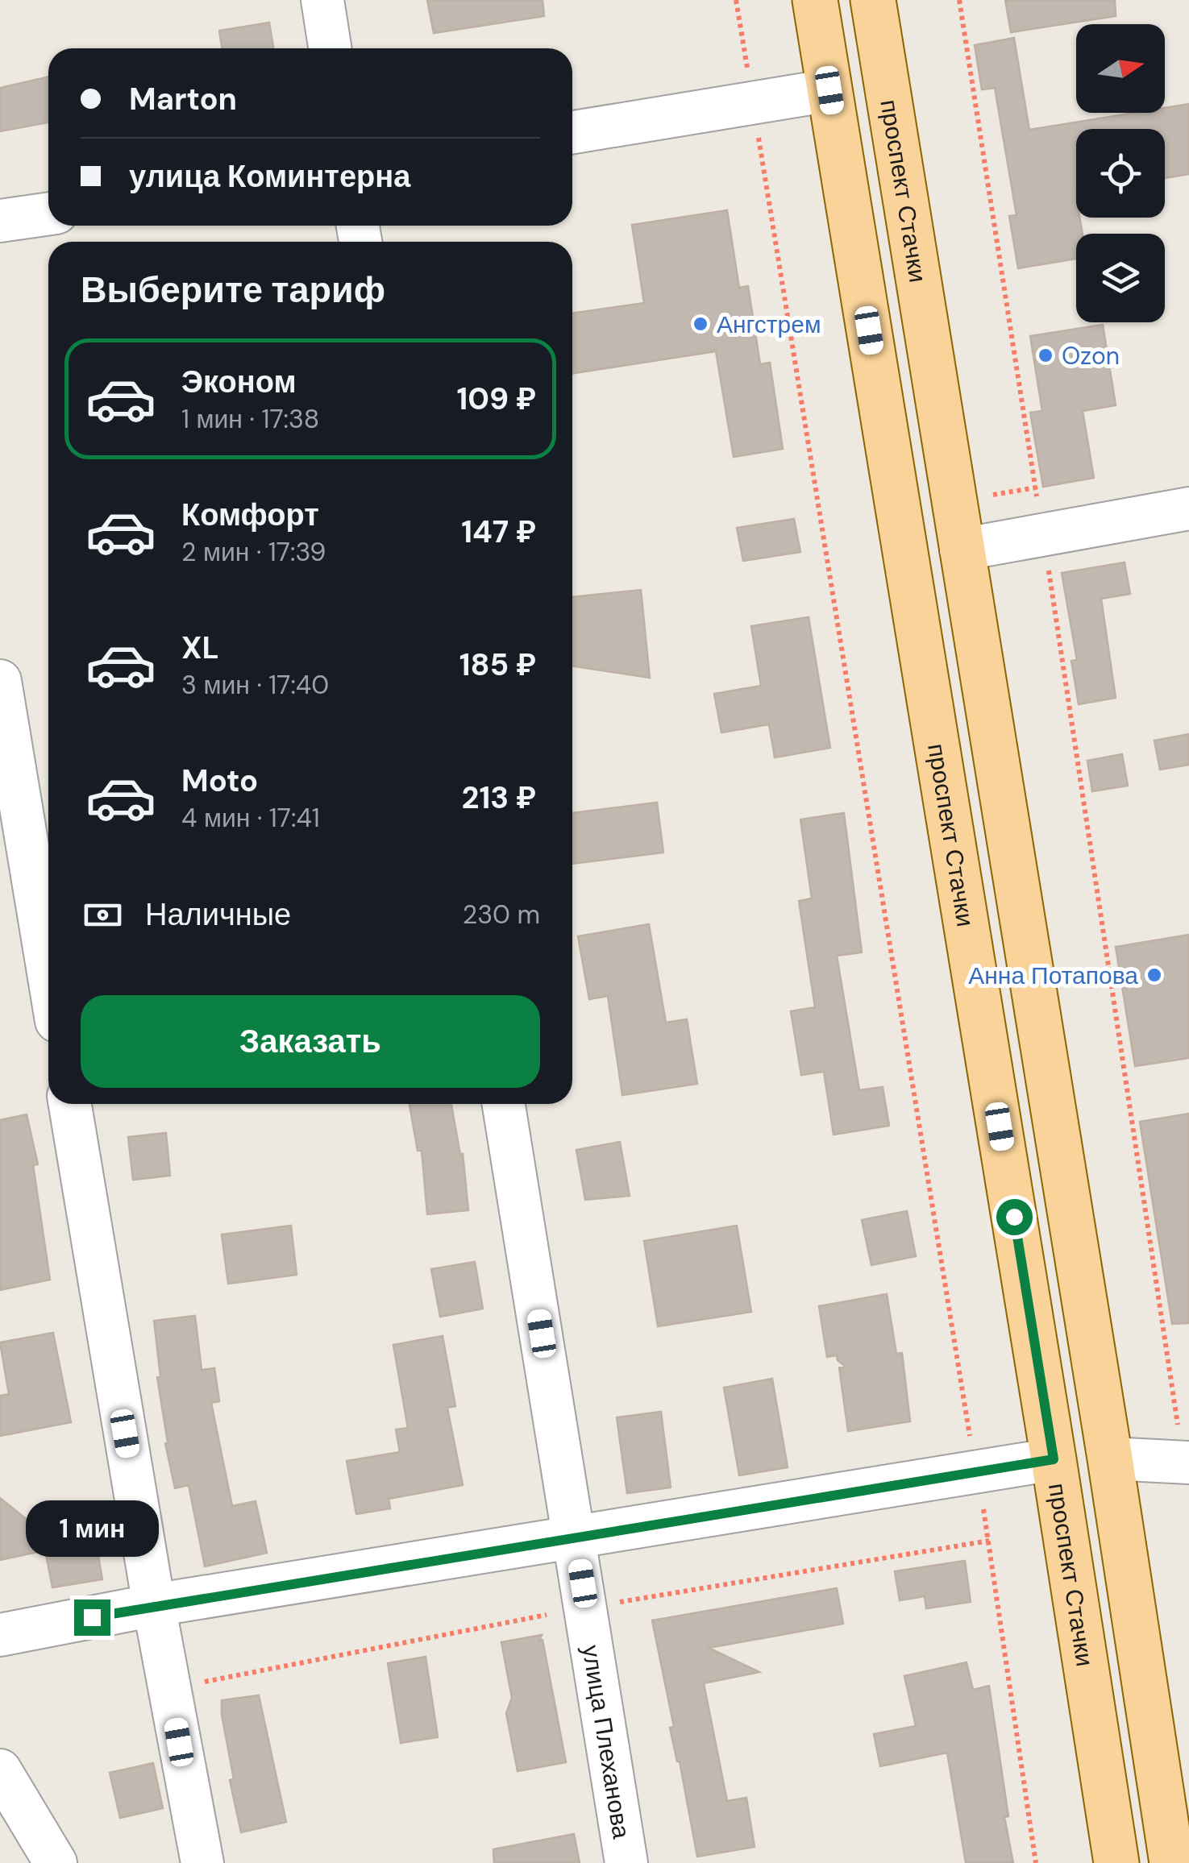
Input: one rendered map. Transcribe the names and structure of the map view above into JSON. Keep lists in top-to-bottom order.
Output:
{
  "streets": {
    "main road": ["проспект Стачки"],
    "street": ["улица Плеханова"]
  },
  "places": ["Ангстрем", "Ozon", "Анна Потапова"],
  "north": "right",
  "page": {
    "banner": ["Marton", "улица Коминтерна"],
    "heading": "Выберите тариф",
    "list": [
      {
        "name": "Эконом",
        "note": "1 мин · 17:38",
        "value": "109 ₽"
      },
      {
        "name": "Комфорт",
        "note": "2 мин · 17:39",
        "value": "147 ₽"
      },
      {
        "name": "XL",
        "note": "3 мин · 17:40",
        "value": "185 ₽"
      },
      {
        "name": "Moto",
        "note": "4 мин · 17:41",
        "value": "213 ₽"
      }
    ],
    "pay": ["Наличные", "230 m"],
    "buttons": "Заказать",
    "bubble": "1 мин"
  }
}
